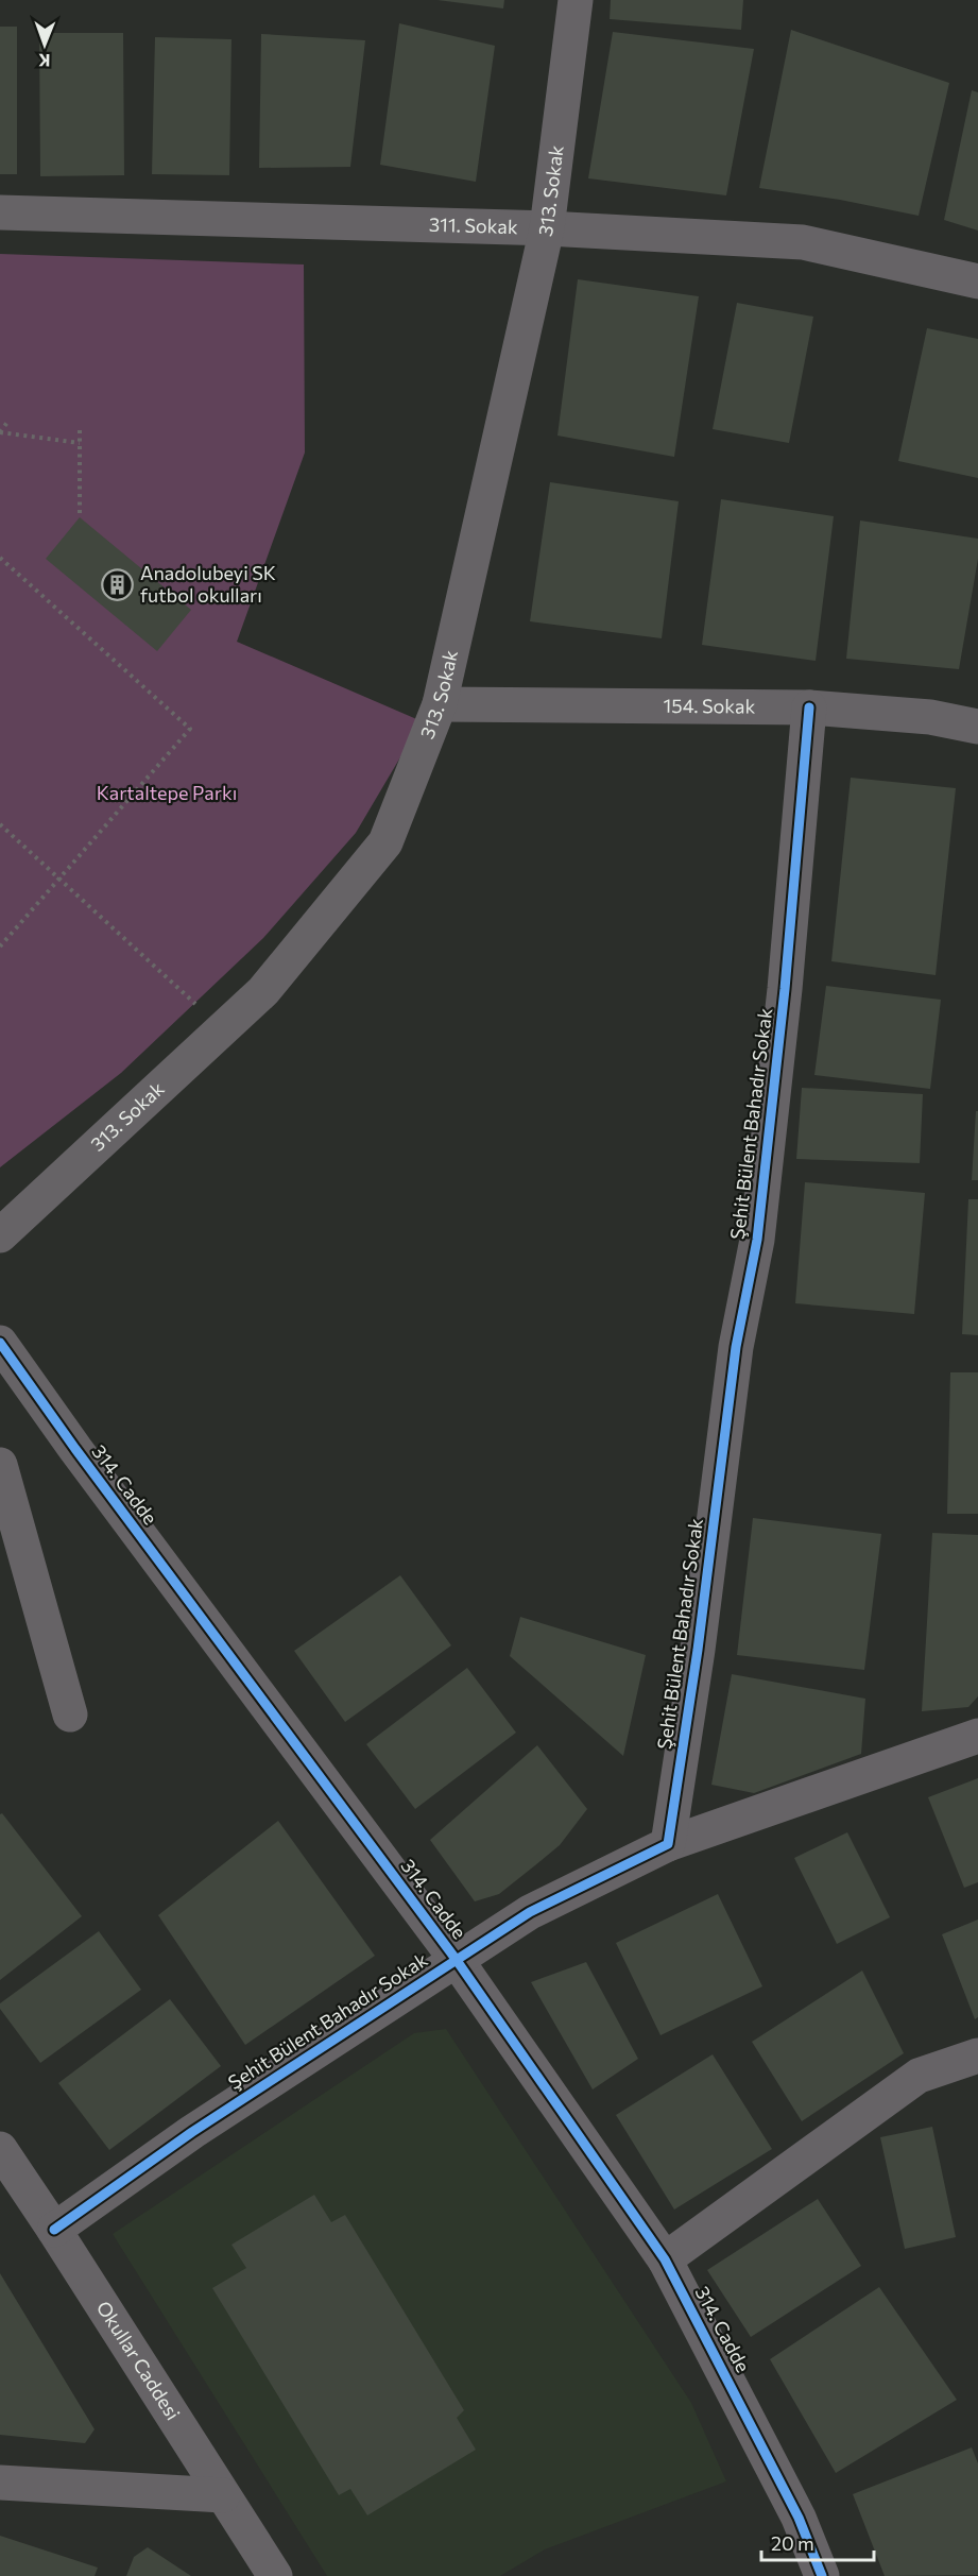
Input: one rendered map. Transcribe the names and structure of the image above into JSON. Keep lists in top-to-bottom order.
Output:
{
  "streets": {
    "street": [
      "313. Sokak",
      "311. Sokak",
      "154. Sokak",
      "Şehit Bülent Bahadır Sokak",
      "314. Cadde",
      "Okullar Caddesi"
    ]
  },
  "crossings": [
    ["313. Sokak", "311. Sokak"],
    ["313. Sokak", "154. Sokak"],
    ["154. Sokak", "Şehit Bülent Bahadır Sokak"],
    ["Şehit Bülent Bahadır Sokak", "314. Cadde"],
    ["Şehit Bülent Bahadır Sokak", "Okullar Caddesi"]
  ],
  "parks": ["Kartaltepe Parkı"],
  "places": {
    "building": ["Anadolubeyi SK futbol okulları"]
  },
  "scale_bar": "20 m",
  "north": "bottom"
}
